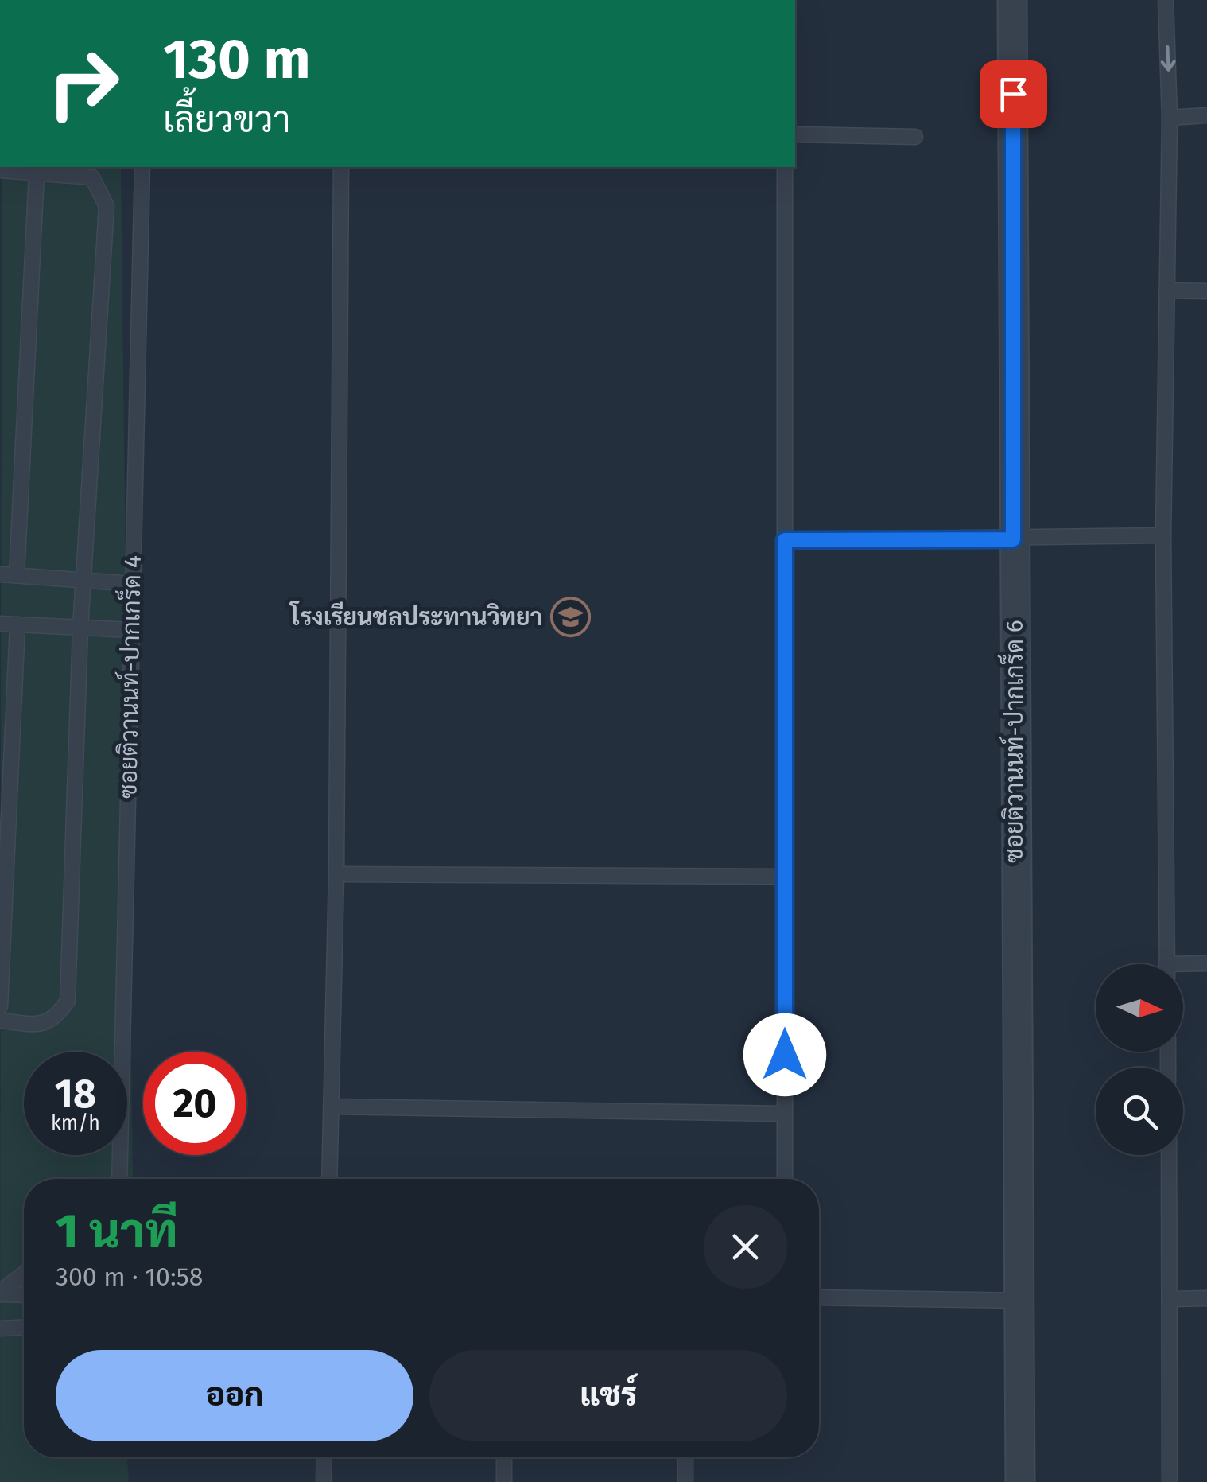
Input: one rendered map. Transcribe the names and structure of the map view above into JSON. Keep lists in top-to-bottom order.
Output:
{
  "streets": {
    "street": ["ซอยติวานนท์-ปากเกร็ด 6"],
    "lane": ["ซอยติวานนท์-ปากเกร็ด 4"]
  },
  "places": {
    "school or university": ["โรงเรียนชลประทานวิทยา"]
  },
  "north": "right",
  "page": {
    "turn": ["130 m", "เลี้ยวขวา"],
    "speed": "18 km/h",
    "limit": "20",
    "heading": ["1 นาที", "300 m · 10:58"],
    "buttons": ["ออก", "แชร์"]
  }
}
